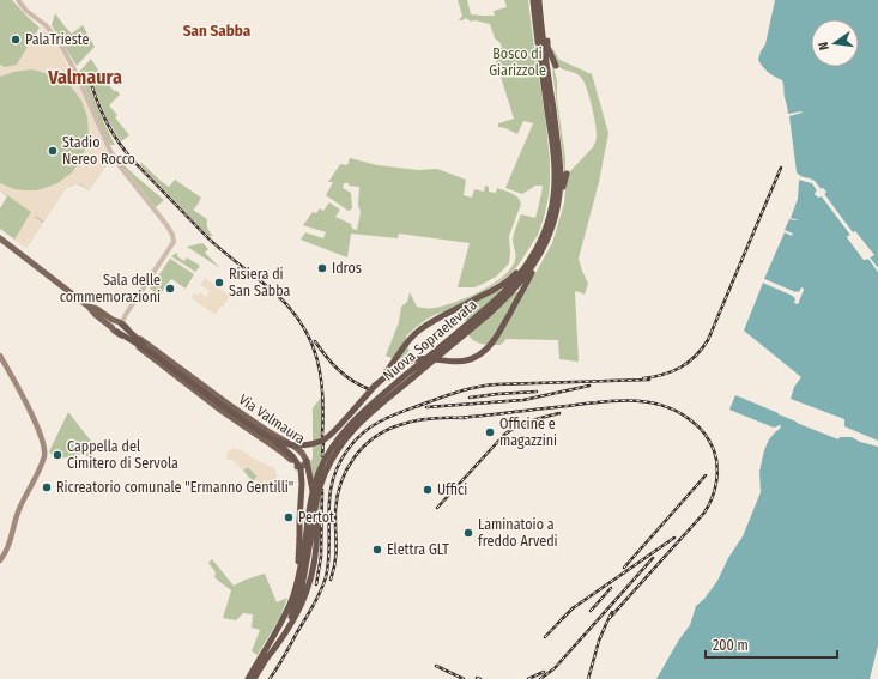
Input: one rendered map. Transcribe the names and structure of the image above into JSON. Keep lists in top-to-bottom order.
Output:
{
  "streets": {
    "highway": ["Nuova Sopraelevata"],
    "main road": ["Via Valmaura"]
  },
  "districts": ["San Sabba", "Valmaura"],
  "parks": ["Bosco di Giarizzole"],
  "places": [
    "PalaTrieste",
    "Stadio Nereo Rocco",
    "Idros",
    "Risiera di San Sabba",
    "Sala delle commemorazioni",
    "Officine e magazzini",
    "Cappella del Cimitero di Servola",
    "Ricreatorio comunale \"Ermanno Gentilli\"",
    "Uffici",
    "Pertot",
    "Laminatoio a freddo Arvedi",
    "Elettra GLT"
  ],
  "scale_bar": "200 m",
  "north": "left"
}
